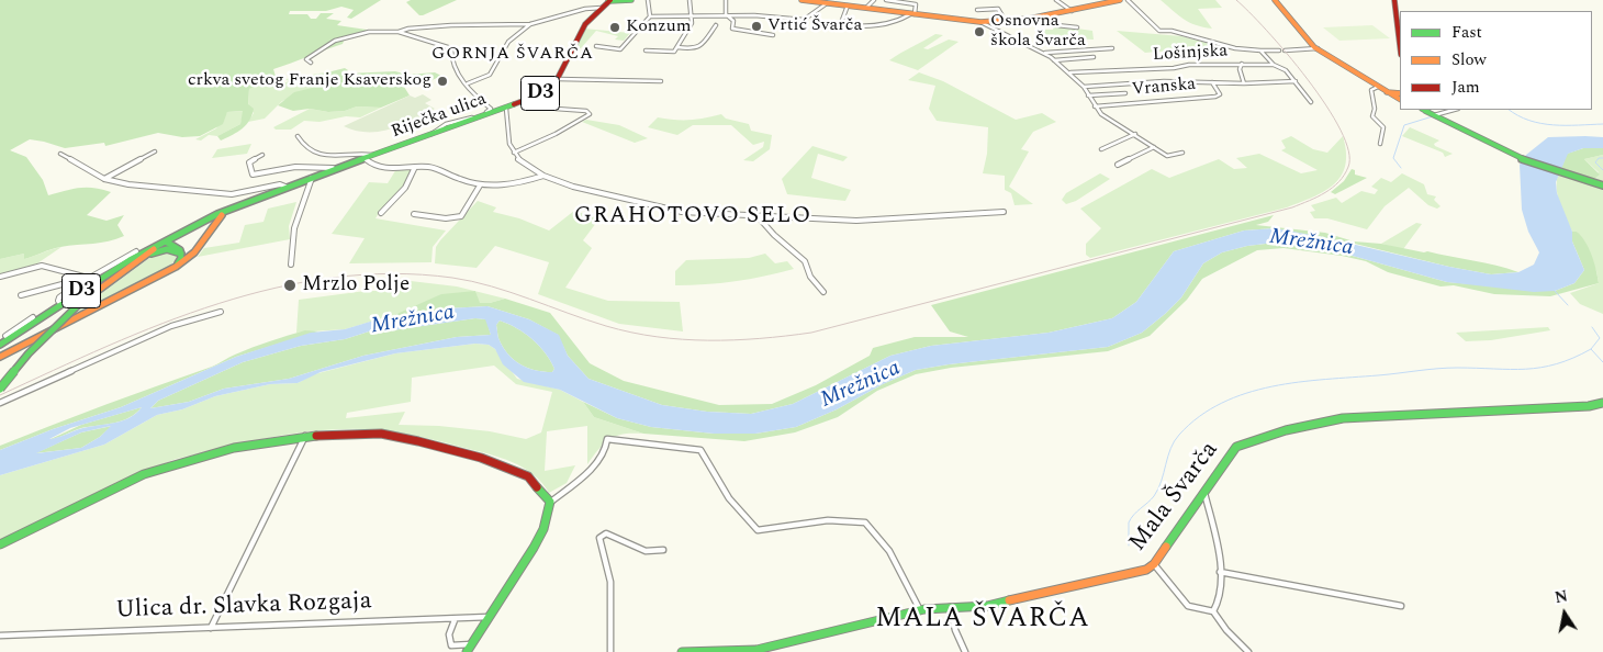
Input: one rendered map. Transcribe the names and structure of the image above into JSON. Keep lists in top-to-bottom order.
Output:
{
  "streets": {
    "main road": ["D3", "Riječka ulica", "Mala Švarča"],
    "street": ["Lošinjska", "Vranska", "Ulica dr. Slavka Rozgaja"]
  },
  "districts": ["GORNJA ŠVARČA", "GRAHOTOVO SELO", "MALA ŠVARČA"],
  "water": ["Mrežnica"],
  "places": [
    "Vrtić Švarča",
    "Konzum",
    "Osnovna škola Švarča",
    "crkva svetog Franje Ksaverskog",
    "Mrzlo Polje"
  ],
  "legend": ["Fast", "Slow", "Jam"],
  "north": "top"
}
